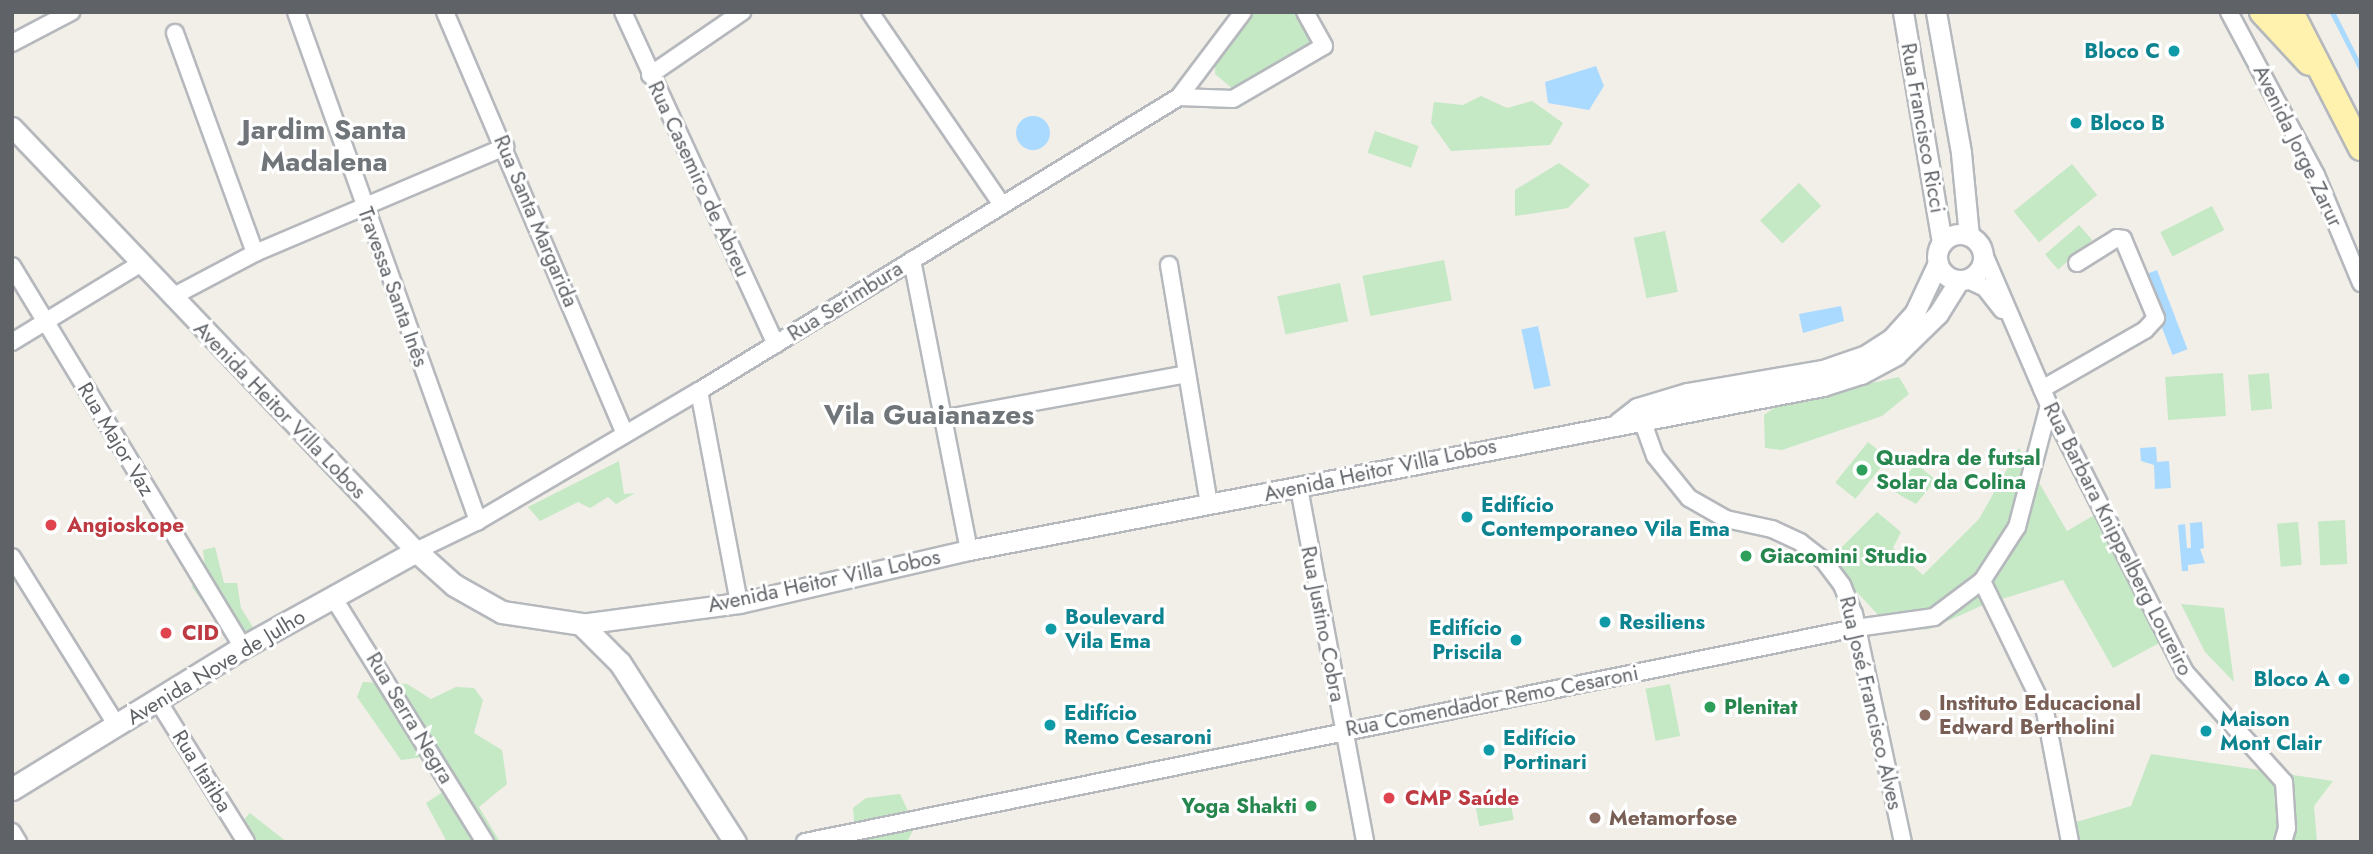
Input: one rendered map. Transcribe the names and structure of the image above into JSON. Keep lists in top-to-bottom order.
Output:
{
  "streets": {
    "main road": ["Avenida Heitor Villa Lobos", "Avenida Nove de Julho"],
    "street": [
      "Rua Francisco Ricci",
      "Avenida Jorge Zarur",
      "Rua Casemiro de Abreu",
      "Rua Santa Margarida",
      "Travessa Santa Inês",
      "Rua Serimbura",
      "Rua Major Vaz",
      "Rua Barbara Knippelberg Loureiro",
      "Rua Justino Cobra",
      "Rua Comendador Remo Cesaroni",
      "Rua José Francisco Alves",
      "Rua Serra Negra",
      "Rua Itatiba"
    ]
  },
  "crossings": [
    ["Rua Francisco Ricci", "Avenida Heitor Villa Lobos"],
    ["Rua Francisco Ricci", "Rua Barbara Knippelberg Loureiro"],
    ["Rua Casemiro de Abreu", "Rua Serimbura"],
    ["Rua Santa Margarida", "Rua Serimbura"],
    ["Travessa Santa Inês", "Rua Serimbura"],
    ["Rua Serimbura", "Avenida Heitor Villa Lobos"],
    ["Rua Serimbura", "Avenida Nove de Julho"],
    ["Avenida Heitor Villa Lobos", "Rua Barbara Knippelberg Loureiro"],
    ["Avenida Heitor Villa Lobos", "Rua Justino Cobra"],
    ["Avenida Heitor Villa Lobos", "Avenida Nove de Julho"],
    ["Avenida Heitor Villa Lobos", "Rua José Francisco Alves"],
    ["Rua Major Vaz", "Avenida Nove de Julho"],
    ["Rua Barbara Knippelberg Loureiro", "Rua Comendador Remo Cesaroni"],
    ["Rua Justino Cobra", "Rua Comendador Remo Cesaroni"],
    ["Avenida Nove de Julho", "Rua Serra Negra"],
    ["Avenida Nove de Julho", "Rua Itatiba"],
    ["Rua Comendador Remo Cesaroni", "Rua José Francisco Alves"]
  ],
  "districts": ["Jardim Santa Madalena", "Vila Guaianazes"],
  "places": [
    "Bloco C",
    "Bloco B",
    "Quadra de futsal Solar da Colina",
    "Edifício Contemporaneo Vila Ema",
    "Angioskope",
    "Giacomini Studio",
    "Resiliens",
    "Boulevard Vila Ema",
    "CID",
    "Edifício Priscila",
    "Bloco A",
    "Plenitat",
    "Instituto Educacional Edward Bertholini",
    "Edifício Remo Cesaroni",
    "Maison Mont Clair",
    "Edifício Portinari",
    "CMP Saúde",
    "Yoga Shakti",
    "Metamorfose"
  ]
}
